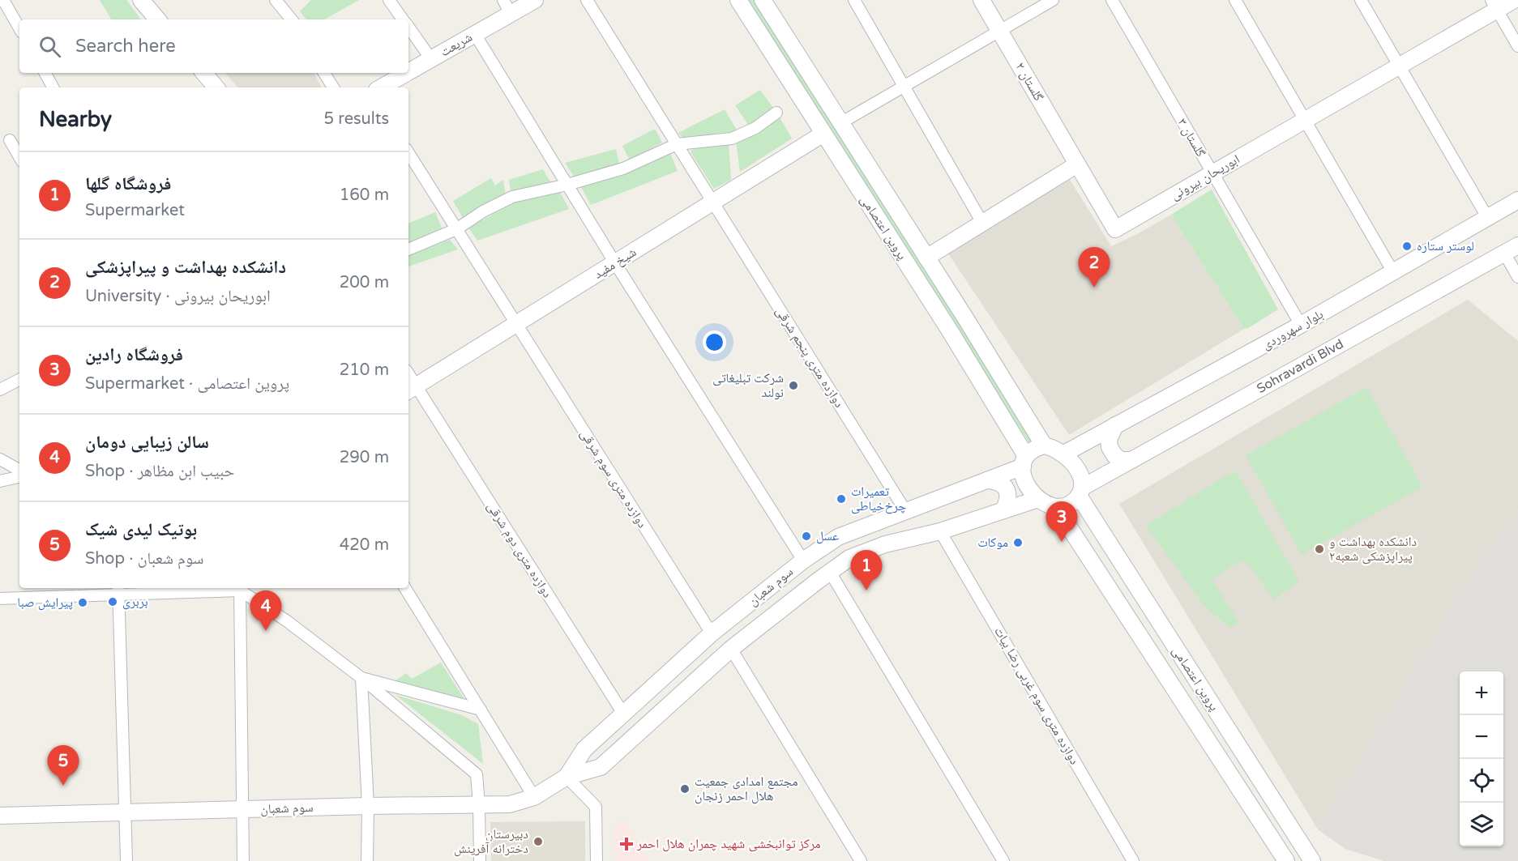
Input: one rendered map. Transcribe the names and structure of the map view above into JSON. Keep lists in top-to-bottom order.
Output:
{
  "streets": {
    "main road": [
      "شریعت",
      "گلستان ۲",
      "ابوریحان بیرونی",
      "پروین اعتصامی",
      "شیخ مفید",
      "بلوار سهروردی",
      "Sohravardi Blvd",
      "سوم شعبان"
    ],
    "street": [
      "گلستان ۳",
      "دوازده متری پنجم شرقی",
      "دوازده متری سوم شرقی",
      "دوازده متری دوم شرقی",
      "دوازده متری سوم غربی رضا بیات"
    ]
  },
  "crossings": [
    ["گلستان ۲", "ابوریحان بیرونی"],
    ["گلستان ۳", "ابوریحان بیرونی"],
    ["گلستان ۳", "بلوار سهروردی"],
    ["پروین اعتصامی", "شیخ مفید"],
    ["پروین اعتصامی", "بلوار سهروردی"],
    ["پروین اعتصامی", "Sohravardi Blvd"],
    ["پروین اعتصامی", "سوم شعبان"],
    ["شیخ مفید", "دوازده متری پنجم شرقی"],
    ["شیخ مفید", "دوازده متری سوم شرقی"],
    ["شیخ مفید", "دوازده متری دوم شرقی"],
    ["بلوار سهروردی", "Sohravardi Blvd"],
    ["بلوار سهروردی", "سوم شعبان"],
    ["دوازده متری پنجم شرقی", "سوم شعبان"],
    ["Sohravardi Blvd", "سوم شعبان"],
    ["دوازده متری سوم شرقی", "سوم شعبان"],
    ["دوازده متری دوم شرقی", "سوم شعبان"],
    ["سوم شعبان", "دوازده متری سوم غربی رضا بیات"]
  ],
  "places": {
    "other": [
      "لوستر ستاره",
      "شرکت تبلیغاتی نولند",
      "تعمیرات چرخ‌خیاطی",
      "عسل",
      "موکات",
      "دانشکده بهداشت و پیراپزشکى شعبه۲",
      "بربری",
      "پیرایش صبا",
      "مجتمع امدادی جمعیت هلال احمر زنجان",
      "دبیرستان دخترانه آفرینش"
    ],
    "health": ["مرکز توانبخشی شهید چمران هلال احمر"]
  },
  "page": {
    "search": "Search here",
    "heading": ["Nearby", "5 results"],
    "list": [
      {
        "mark": "1",
        "name": "فروشگاه گلها",
        "note": "Supermarket",
        "value": "160 m"
      },
      {
        "mark": "2",
        "name": "دانشکده بهداشت و پیراپزشکی",
        "note": "University · ابوریحان بیرونی",
        "value": "200 m"
      },
      {
        "mark": "3",
        "name": "فروشگاه رادین",
        "note": "Supermarket · پروین اعتصامی",
        "value": "210 m"
      },
      {
        "mark": "4",
        "name": "سالن زیبایی دومان",
        "note": "Shop · حبیب ابن مظاهر",
        "value": "290 m"
      },
      {
        "mark": "5",
        "name": "بوتیک لیدی شیک",
        "note": "Shop · سوم شعبان",
        "value": "420 m"
      }
    ],
    "pins": [
      "2",
      "3",
      "1",
      "4",
      "5"
    ],
    "map_buttons": ["+", "−"]
  }
}
